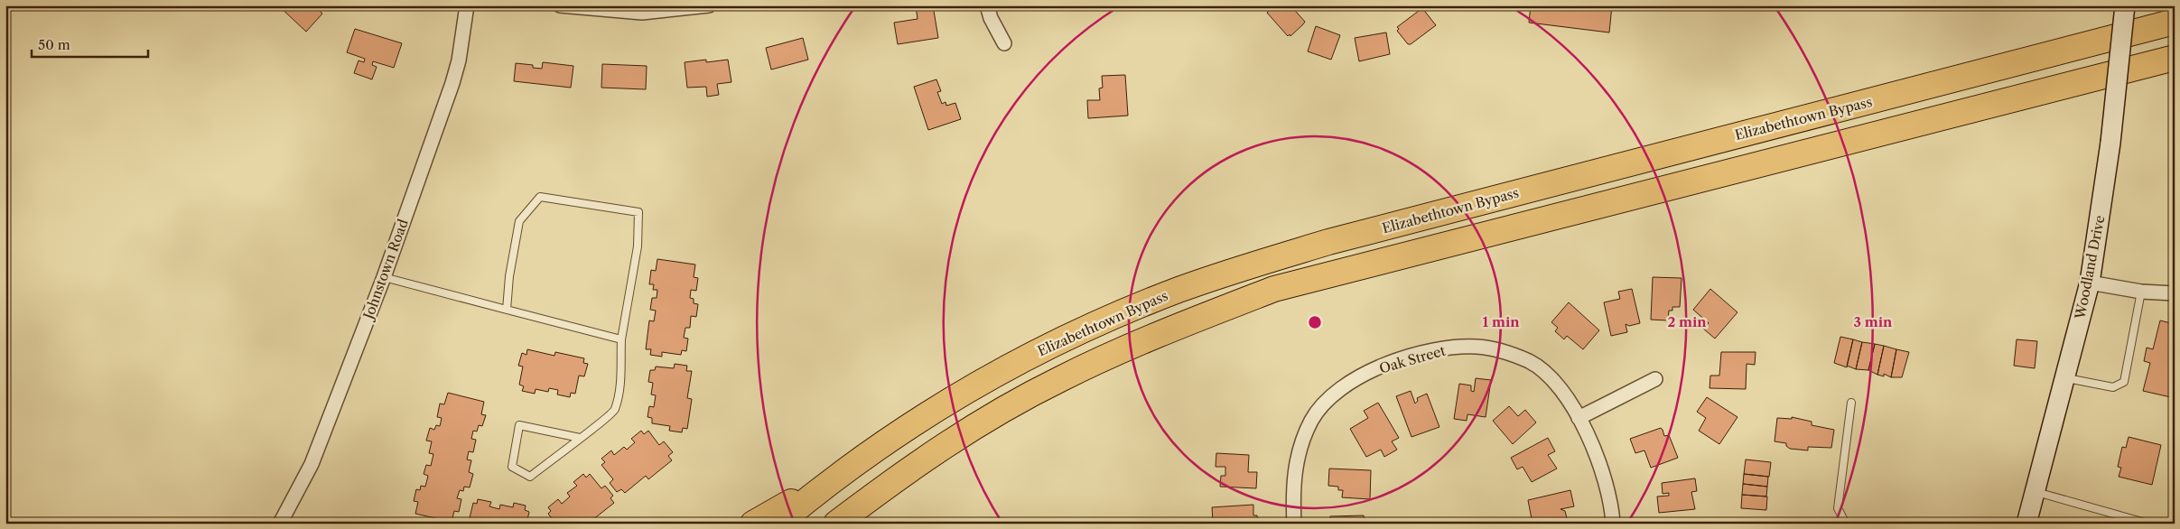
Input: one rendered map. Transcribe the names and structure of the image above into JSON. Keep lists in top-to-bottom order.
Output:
{
  "streets": {
    "highway": ["Elizabethtown Bypass"],
    "street": ["Woodland Drive", "Johnstown Road", "Oak Street"]
  },
  "scale_bar": "50 m",
  "rings": ["1 min", "2 min", "3 min"]
}
